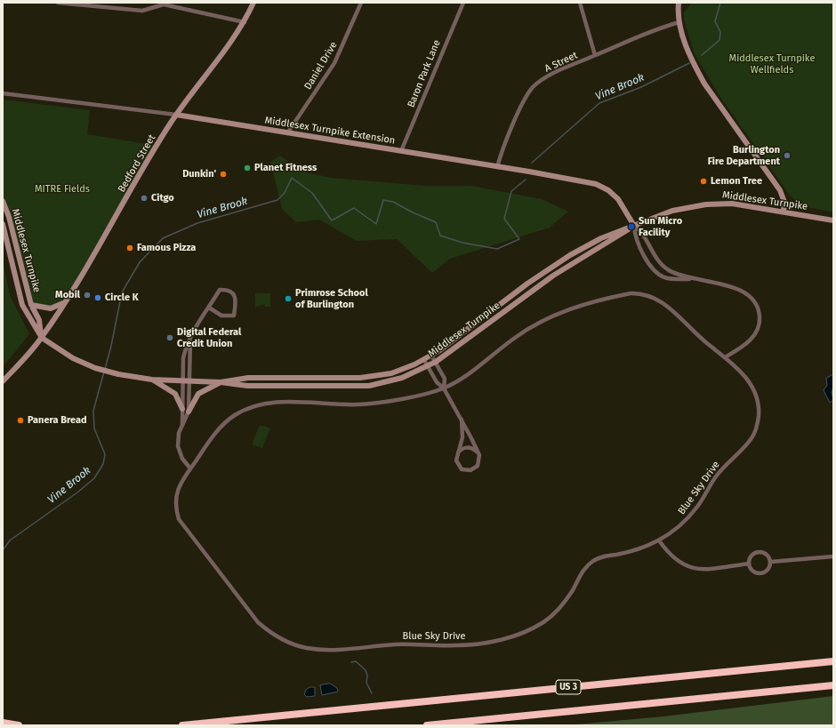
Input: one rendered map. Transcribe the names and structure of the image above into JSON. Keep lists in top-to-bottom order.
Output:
{
  "streets": {
    "highway": ["US 3"],
    "main road": ["Middlesex Turnpike Extension", "Bedford Street", "Middlesex Turnpike"],
    "street": [
      "A Street",
      "Daniel Drive",
      "Baron Park Lane",
      "Blue Sky Drive"
    ]
  },
  "crossings": [
    ["A Street", "Middlesex Turnpike Extension"],
    ["Daniel Drive", "Middlesex Turnpike Extension"],
    ["Baron Park Lane", "Middlesex Turnpike Extension"],
    ["Middlesex Turnpike Extension", "Bedford Street"],
    ["Middlesex Turnpike Extension", "Middlesex Turnpike"],
    ["Bedford Street", "Middlesex Turnpike"]
  ],
  "water": ["Vine Brook"],
  "parks": ["Middlesex Turnpike Wellfields", "MITRE Fields"],
  "places": [
    "Burlington Fire Department",
    "Planet Fitness",
    "Dunkin'",
    "Lemon Tree",
    "Citgo",
    "Sun Micro Facility",
    "Famous Pizza",
    "Mobil",
    "Circle K",
    "Primrose School of Burlington",
    "Digital Federal Credit Union",
    "Panera Bread"
  ]
}
